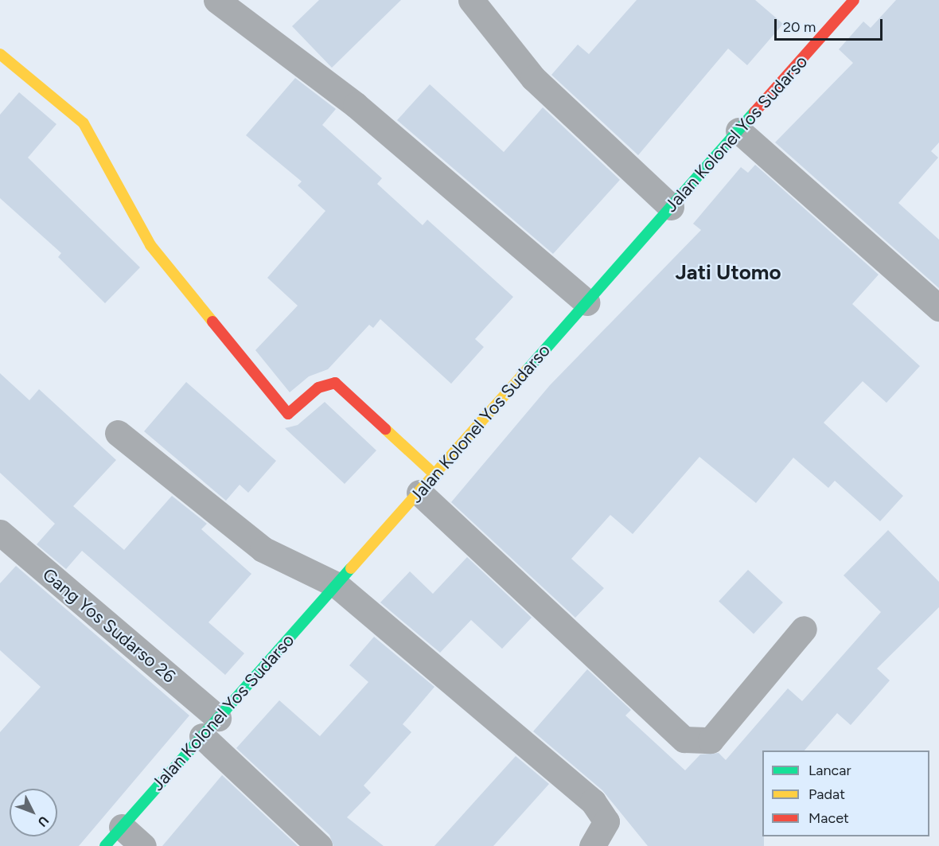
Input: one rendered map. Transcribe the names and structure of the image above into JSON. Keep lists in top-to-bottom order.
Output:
{
  "streets": {
    "street": ["Jalan Kolonel Yos Sudarso", "Gang Yos Sudarso 26"]
  },
  "crossings": [
    ["Jalan Kolonel Yos Sudarso", "Gang Yos Sudarso 26"]
  ],
  "districts": ["Jati Utomo"],
  "legend": ["Lancar", "Padat", "Macet"],
  "scale_bar": "20 m",
  "north": "bottom right"
}
